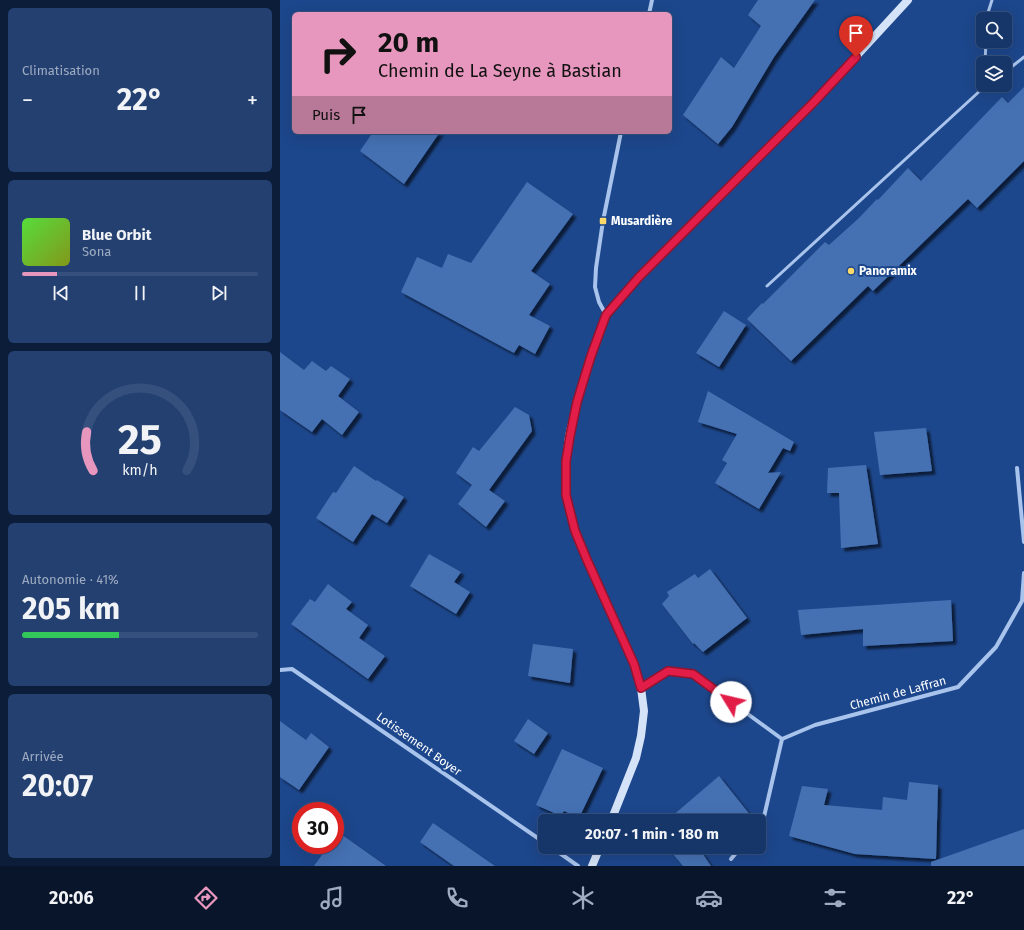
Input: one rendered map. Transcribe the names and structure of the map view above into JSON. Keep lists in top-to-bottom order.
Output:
{
  "streets": {
    "street": ["Chemin de Laffran", "Lotissement Boyer"]
  },
  "places": {
    "transit": ["Musardière"],
    "other": ["Panoramix"]
  },
  "page": {
    "tile": [
      "Climatisation",
      ["Autonomie · 41%", "205 km"],
      ["Arrivée", "20:07"]
    ],
    "turn": ["20 m", "Chemin de La Seyne à Bastian"],
    "heat": ["−", "22°", "+"],
    "then": "Puis",
    "song": ["Blue Orbit", "Sona"],
    "limit": "30",
    "trip": "20:07 · 1 min · 180 m",
    "tabs": ["20:06", "22°"],
    "gauge": ["25", "km/h"]
  }
}
